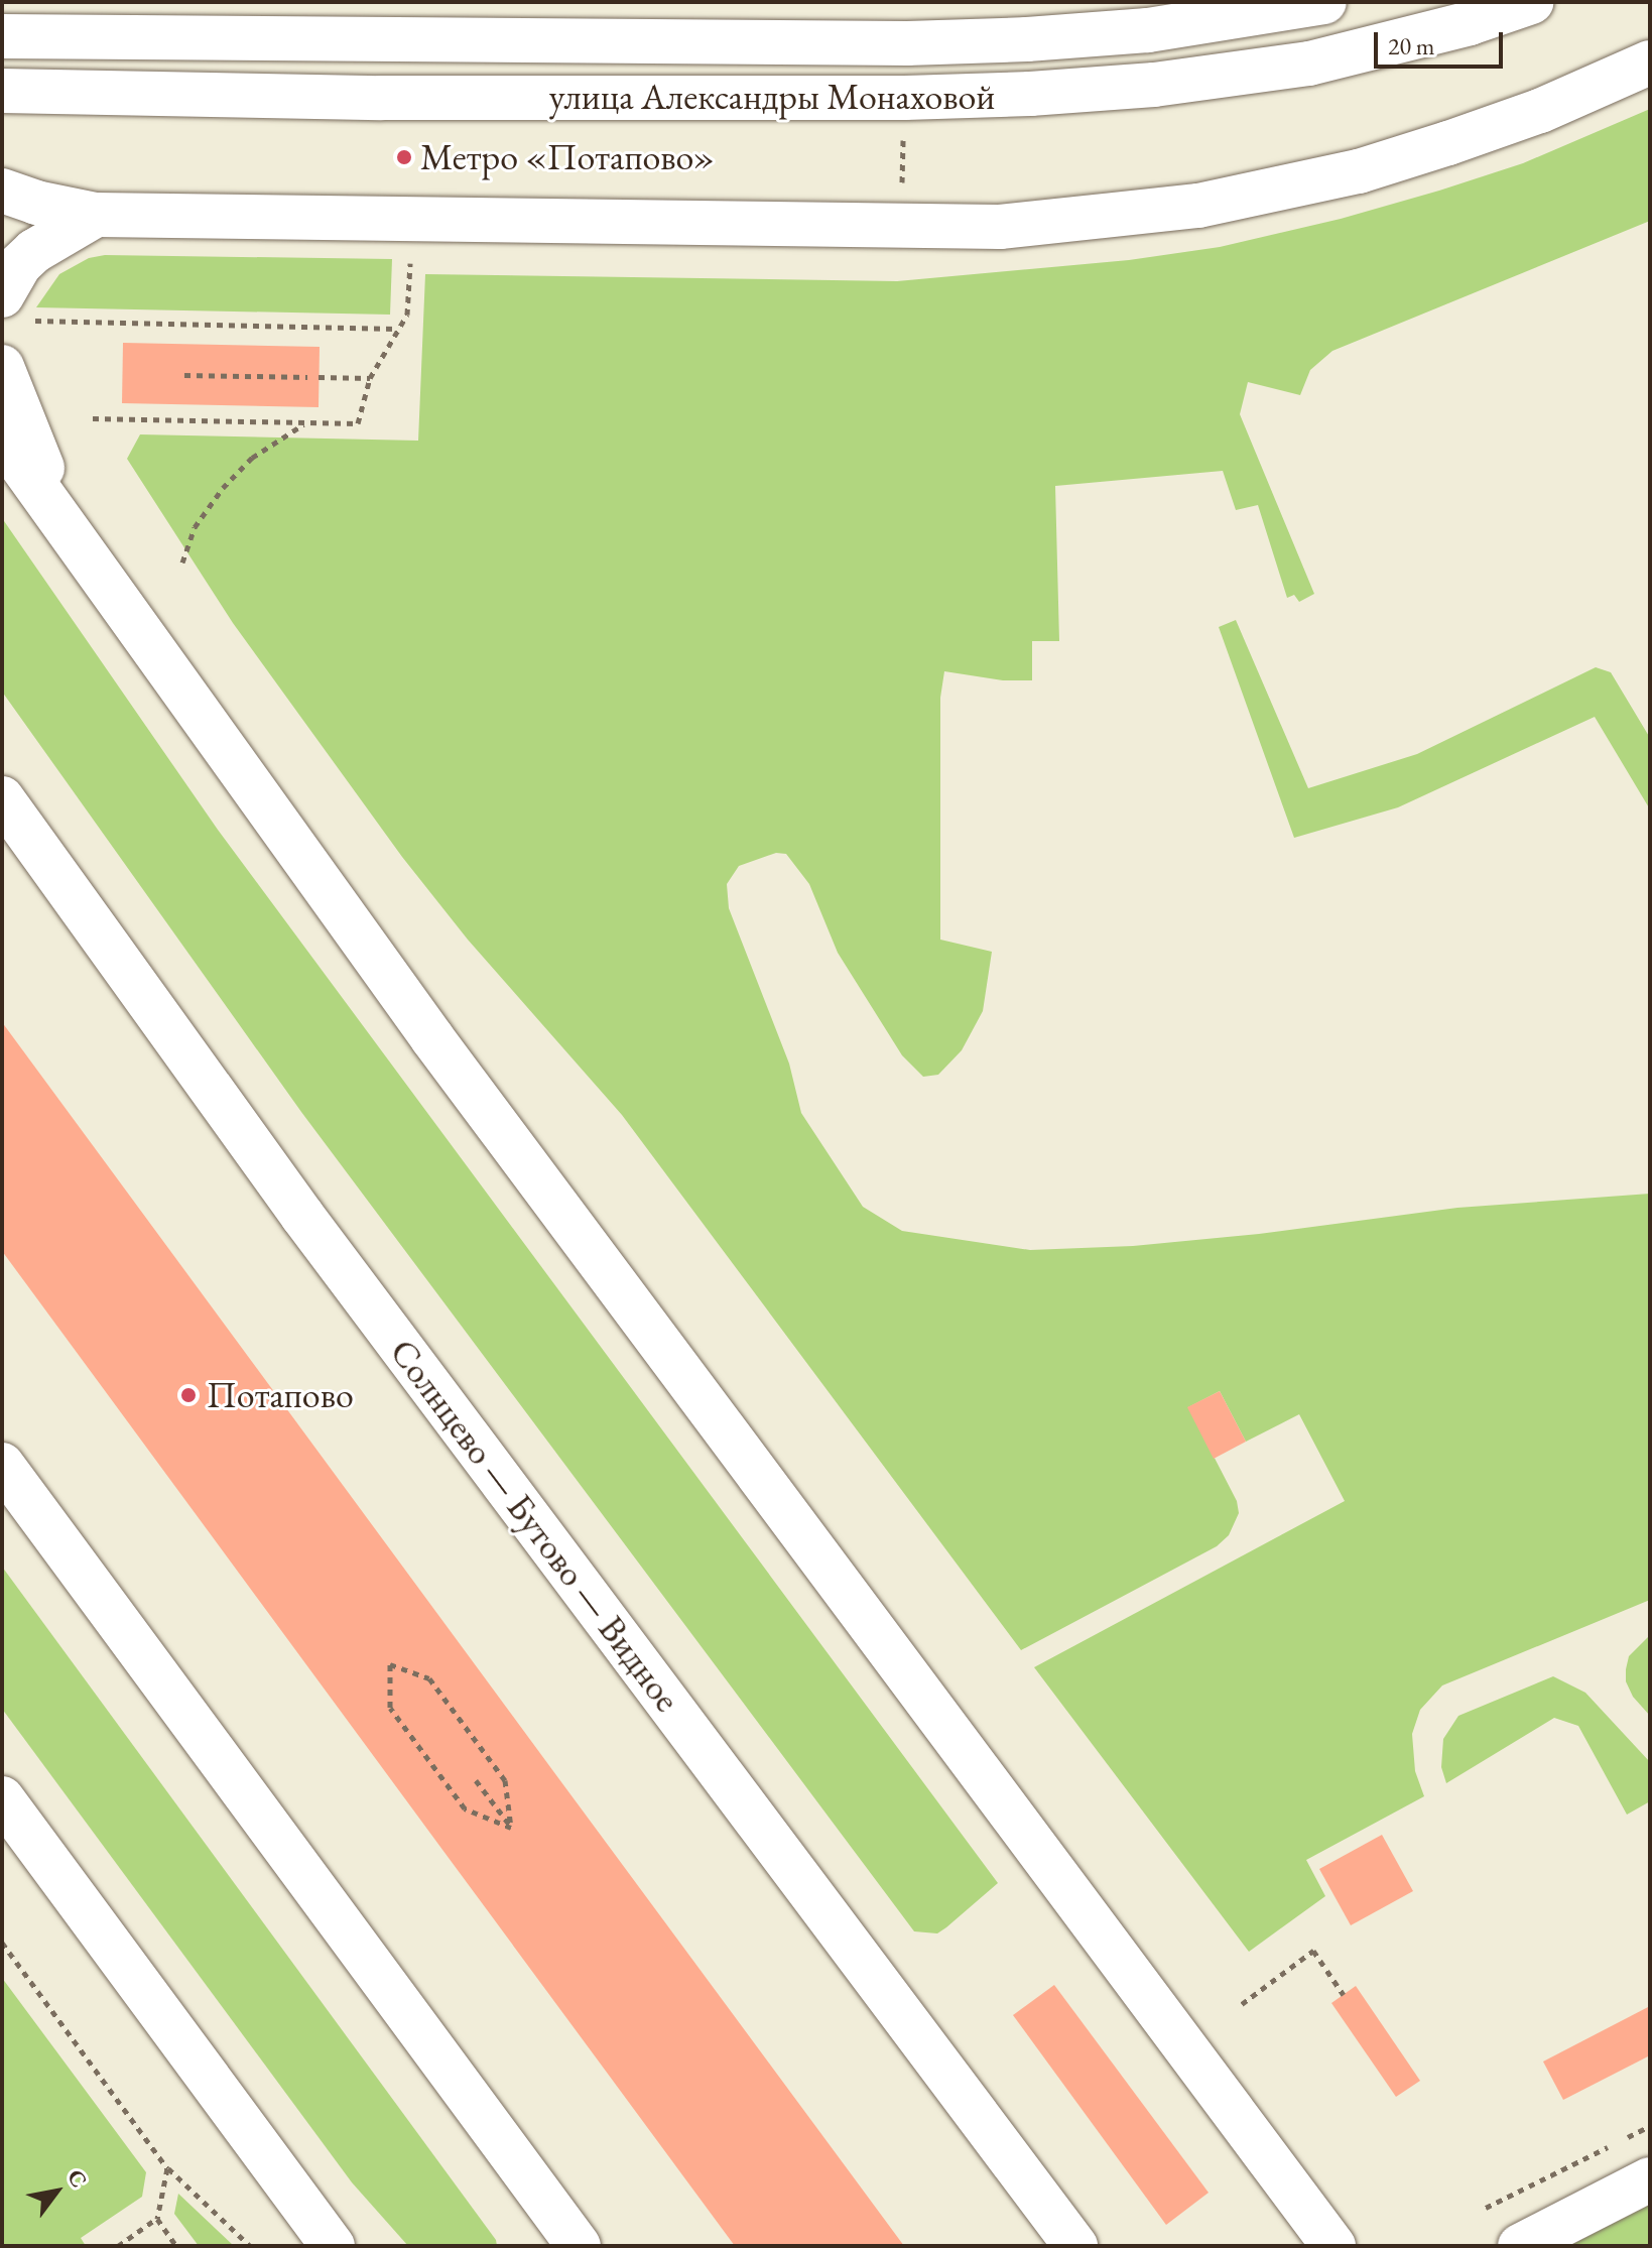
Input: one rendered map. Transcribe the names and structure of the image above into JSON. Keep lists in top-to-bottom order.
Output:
{
  "streets": {
    "main road": ["улица Александры Монаховой", "Солнцево — Бутово — Видное"]
  },
  "places": ["Метро «Потапово»", "Потапово"],
  "scale_bar": "20 m",
  "north": "top right"
}
